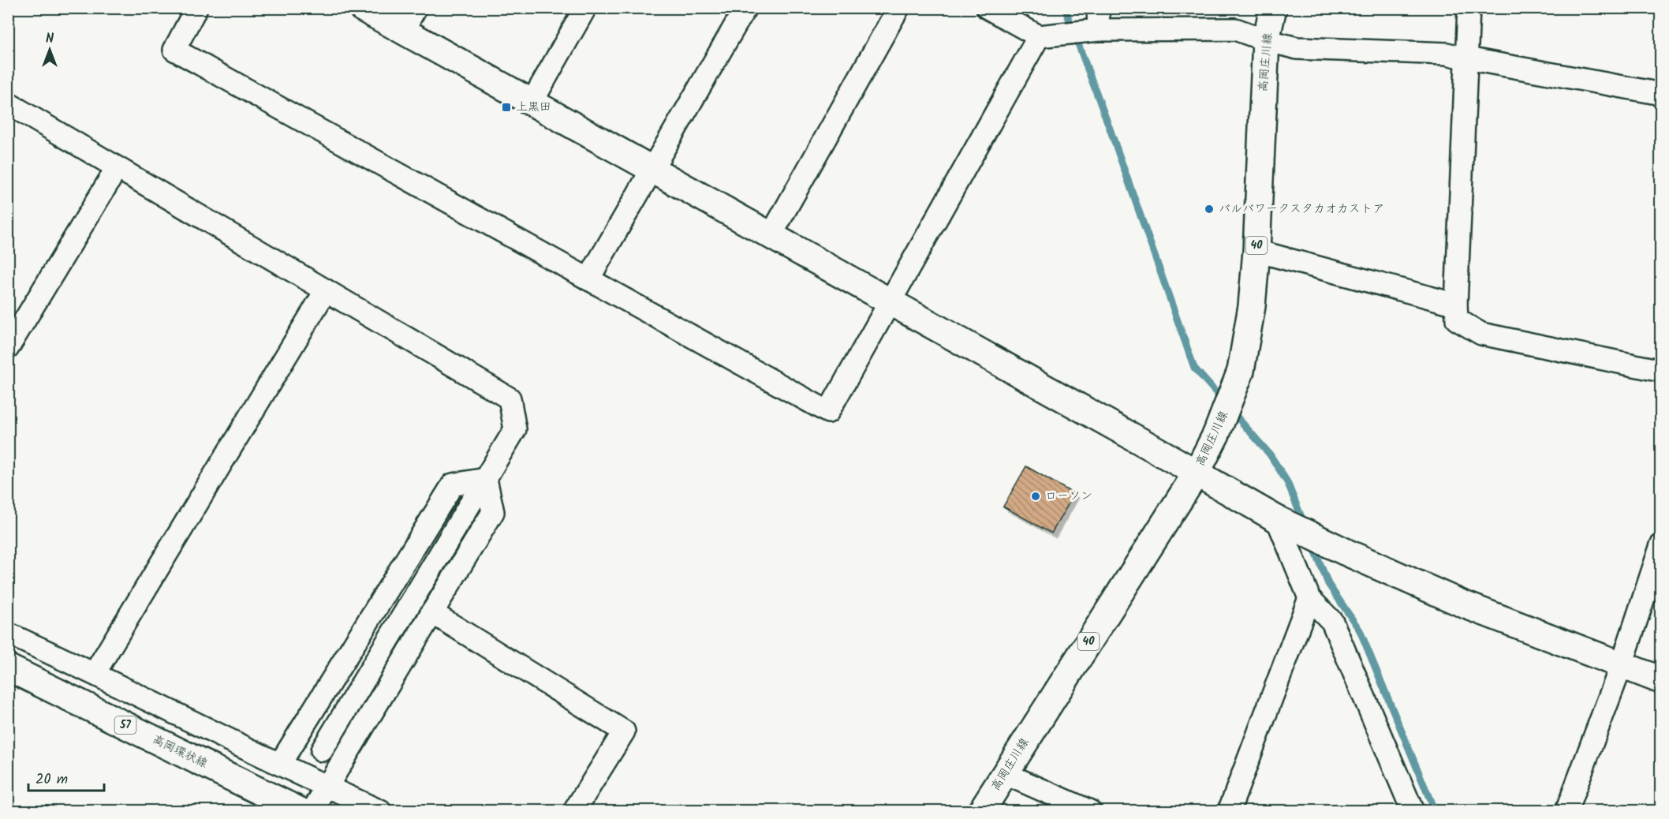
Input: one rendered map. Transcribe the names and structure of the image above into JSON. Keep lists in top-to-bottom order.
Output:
{
  "streets": {
    "street": [
      "高岡庄川線",
      "40",
      "57",
      "高岡環状線"
    ]
  },
  "places": {
    "transit": ["上黒田"],
    "other": ["バルバワークスタカオカストア", "ローソン"]
  },
  "scale_bar": "20 m",
  "north": "top"
}
